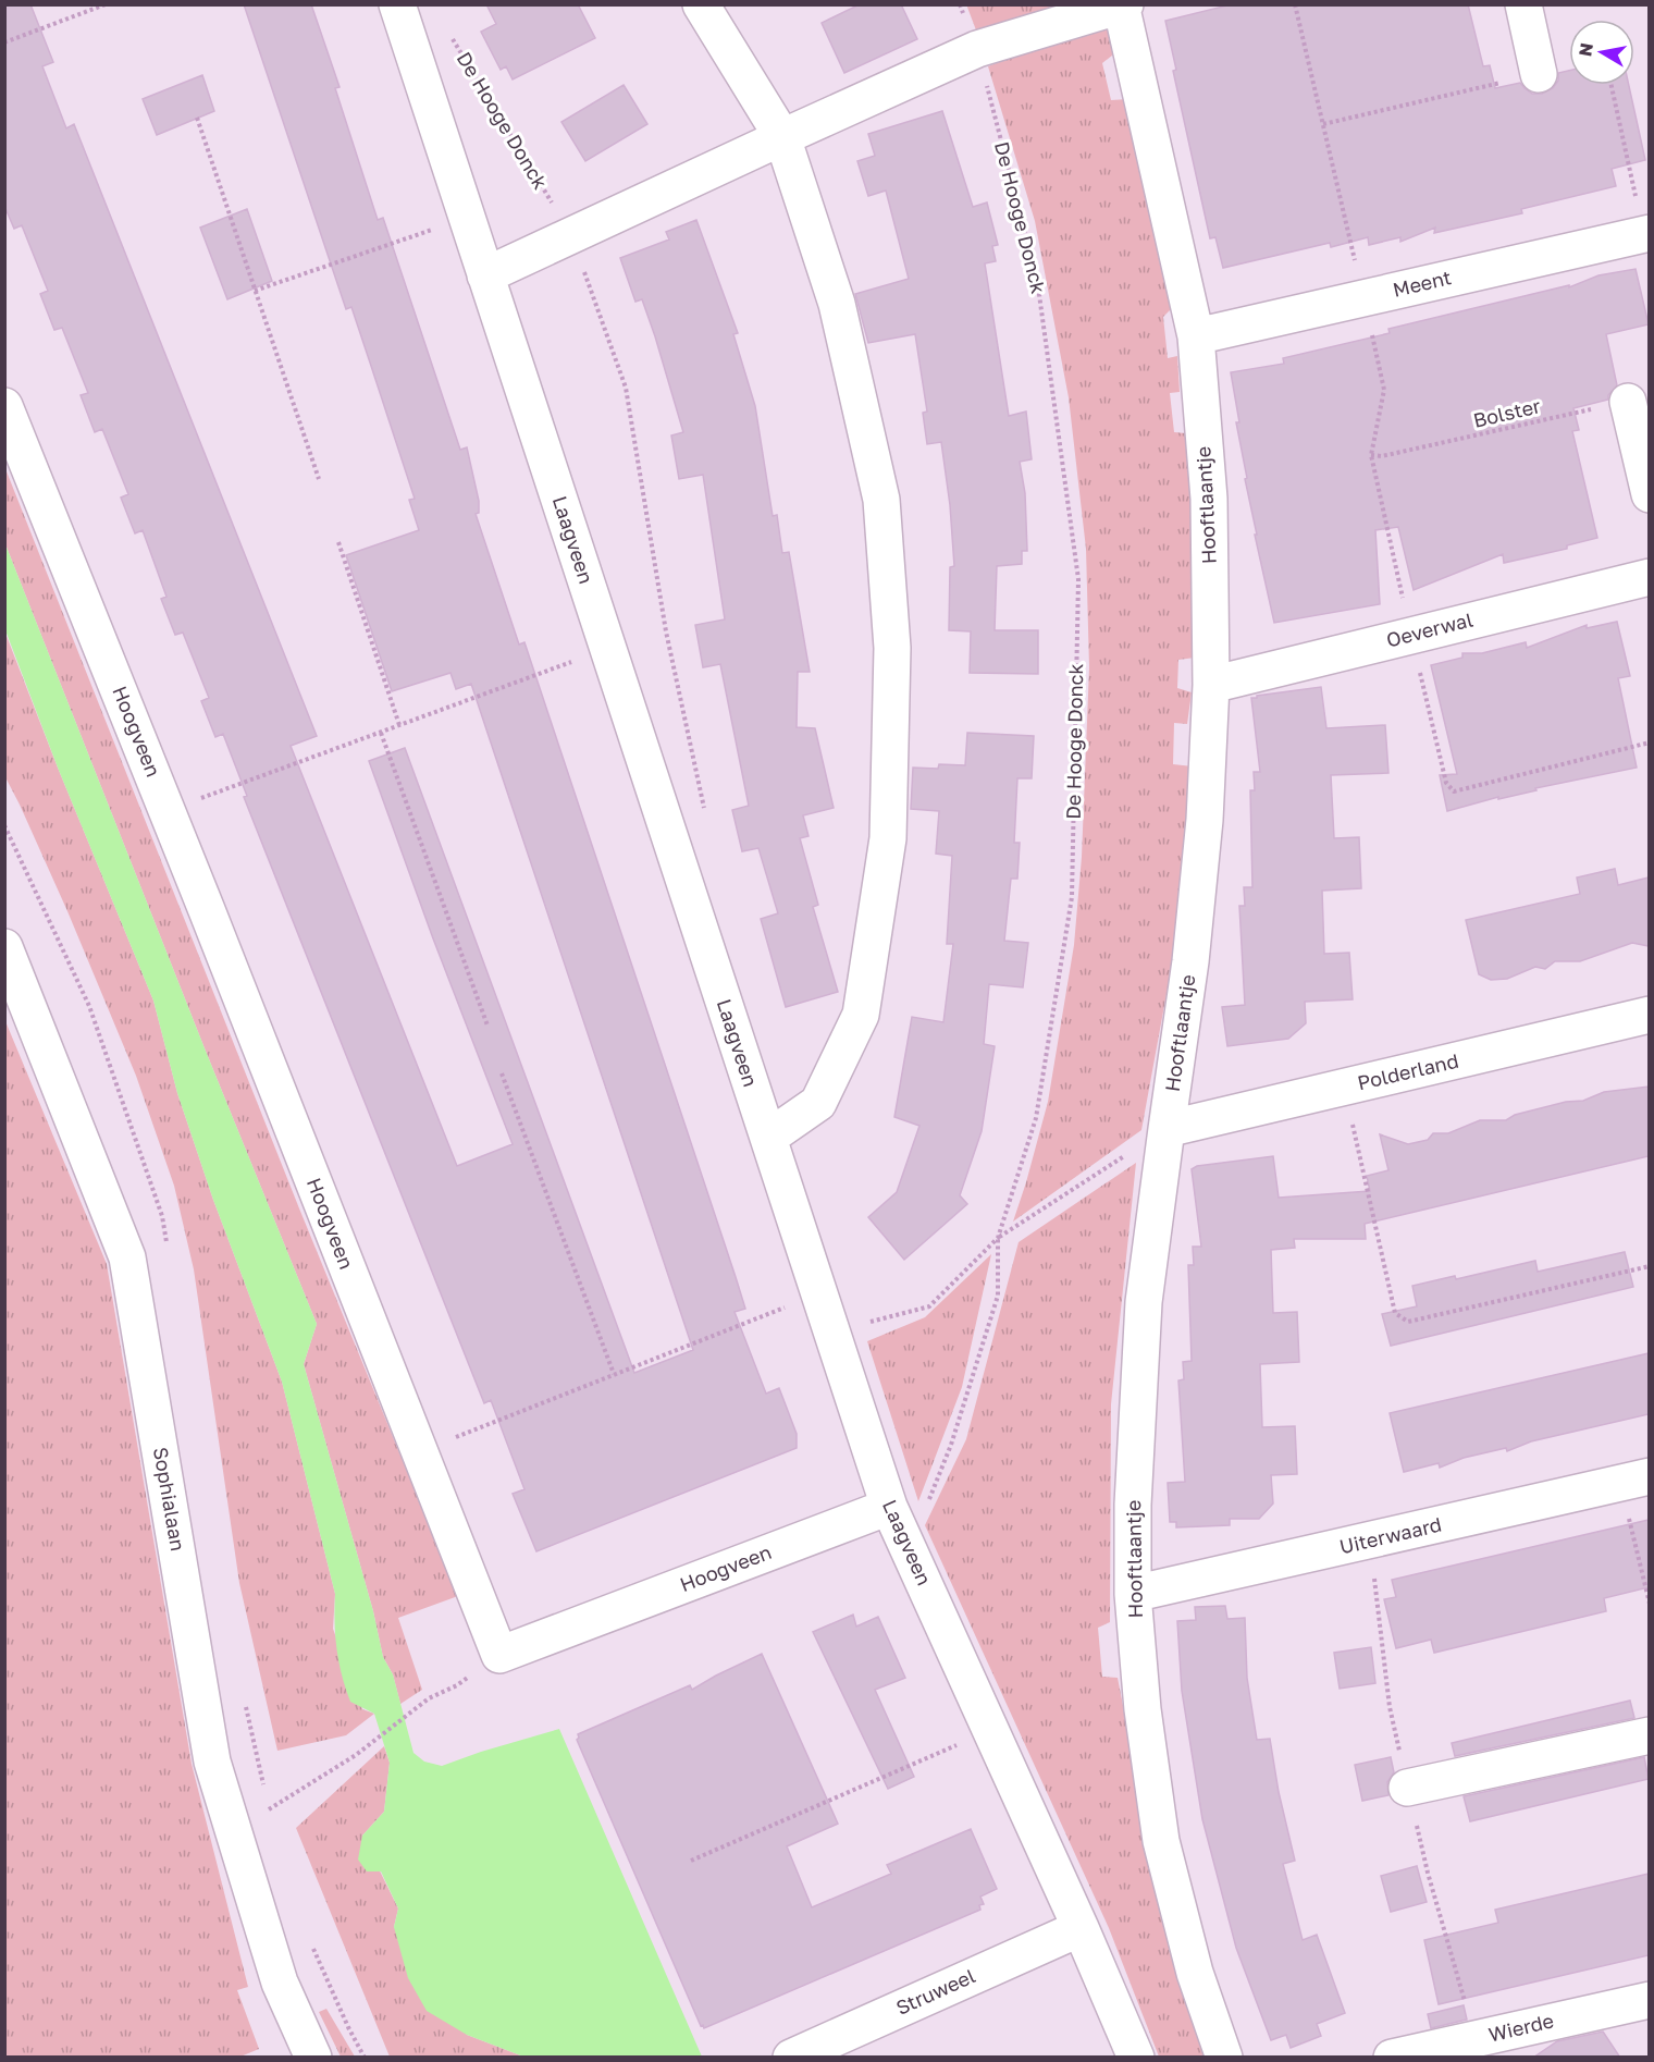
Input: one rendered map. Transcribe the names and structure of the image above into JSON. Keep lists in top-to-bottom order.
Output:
{
  "streets": {
    "street": [
      "Meent",
      "Hooftlaantje",
      "Laagveen",
      "Oeverwal",
      "Hoogveen",
      "Polderland",
      "Sophialaan",
      "Uiterwaard",
      "Struweel",
      "Wierde"
    ],
    "path": ["De Hooge Donck", "Bolster"]
  },
  "crossings": [
    ["De Hooge Donck", "Laagveen"],
    ["Meent", "Hooftlaantje"],
    ["Hooftlaantje", "Oeverwal"],
    ["Hooftlaantje", "Polderland"],
    ["Hooftlaantje", "Uiterwaard"],
    ["Laagveen", "Hoogveen"],
    ["Laagveen", "Struweel"]
  ],
  "north": "left"
}
